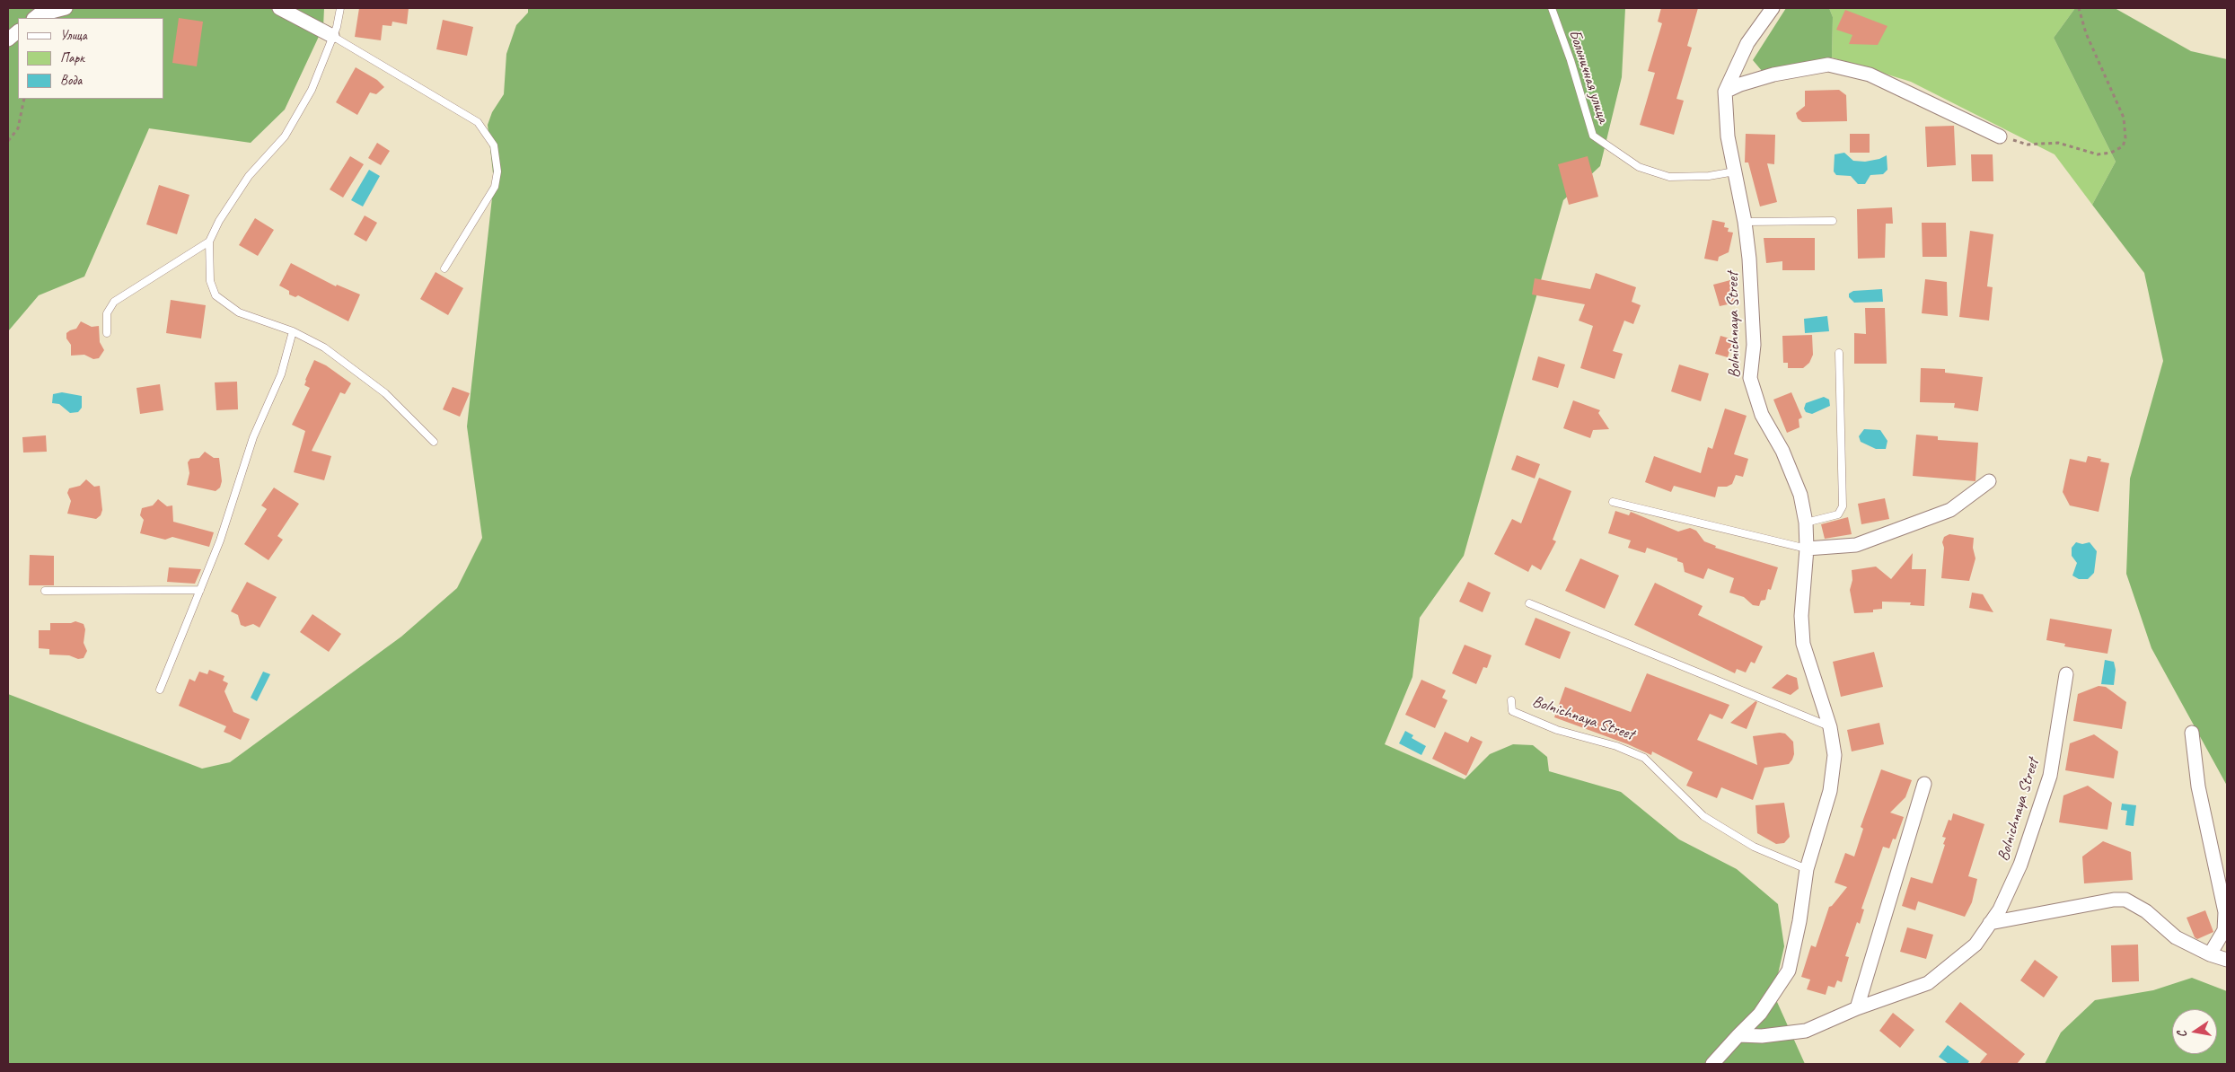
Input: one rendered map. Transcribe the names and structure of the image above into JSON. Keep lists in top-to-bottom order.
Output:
{
  "streets": {
    "street": ["Bolnichnaya Street"],
    "lane": ["Больничная улица"]
  },
  "crossings": [
    ["Больничная улица", "Bolnichnaya Street"]
  ],
  "legend": ["Улица", "Парк", "Вода"],
  "north": "left"
}
